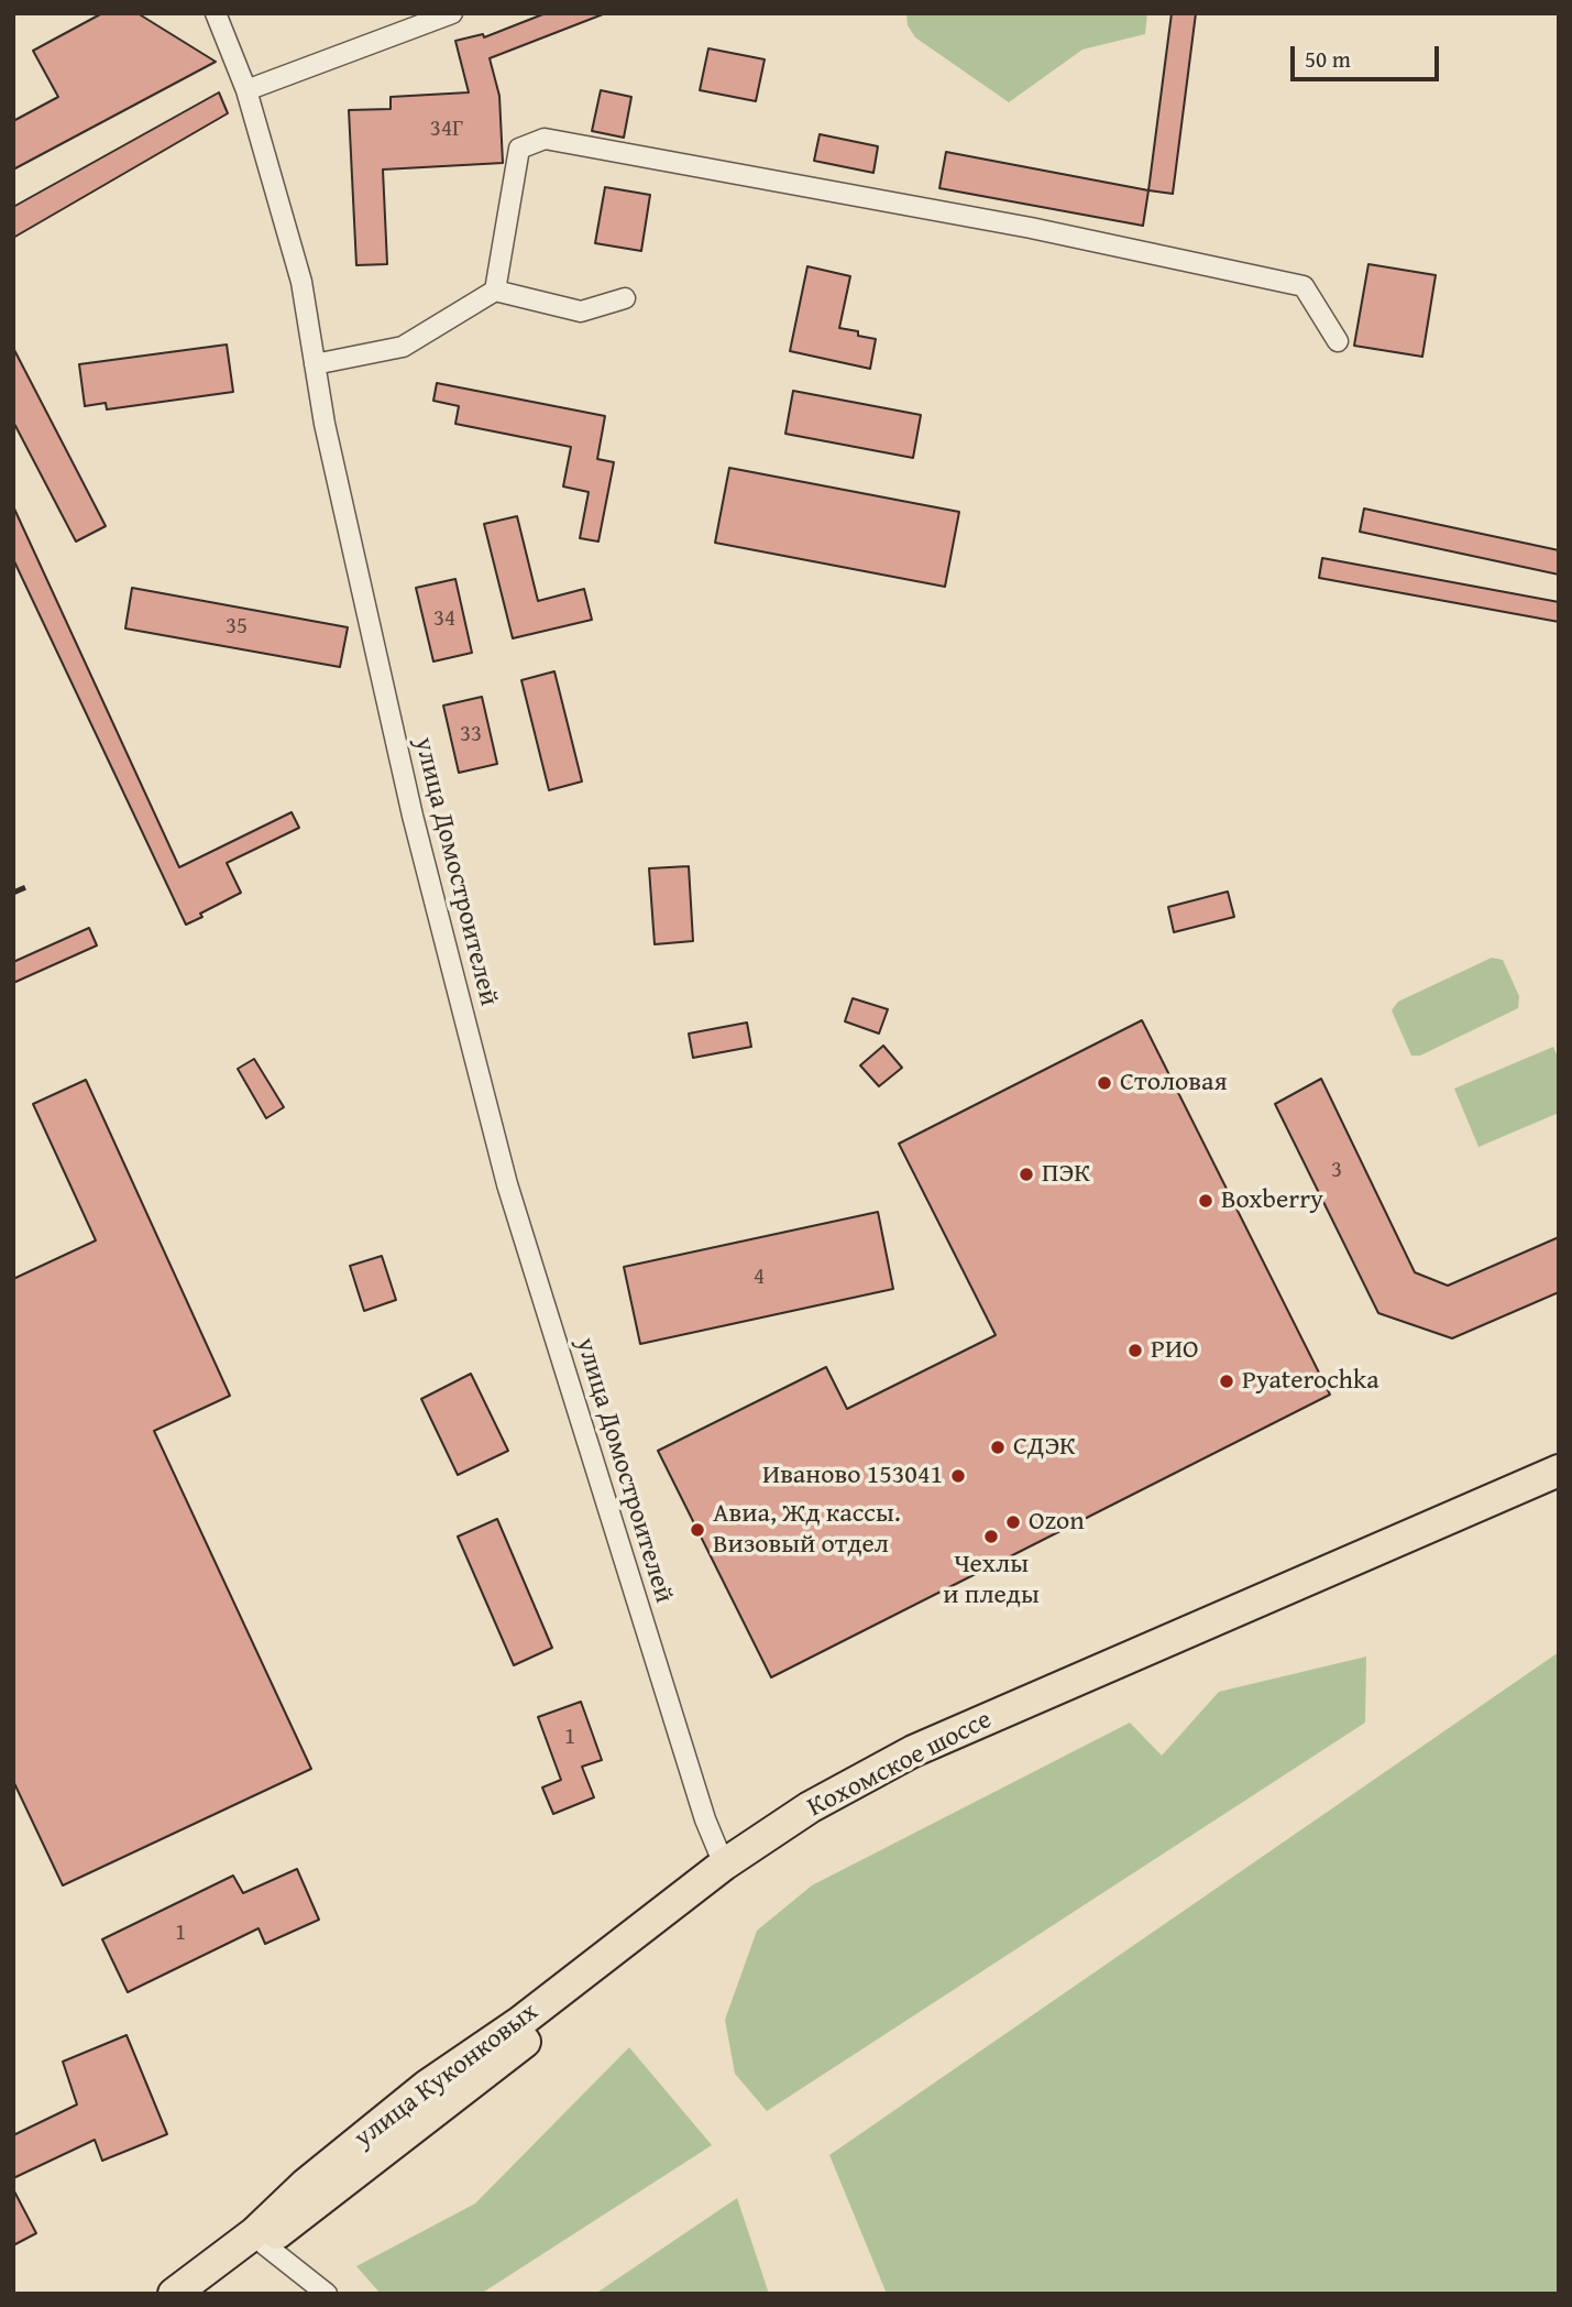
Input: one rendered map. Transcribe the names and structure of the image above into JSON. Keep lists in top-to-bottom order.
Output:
{
  "streets": {
    "main road": ["Кохомское шоссе", "улица Куконковых"],
    "street": ["улица Домостроителей"]
  },
  "crossings": [
    ["улица Домостроителей", "Кохомское шоссе"],
    ["улица Домостроителей", "улица Куконковых"],
    ["Кохомское шоссе", "улица Куконковых"]
  ],
  "places": [
    "Столовая",
    "ПЭК",
    "Boxberry",
    "РИО",
    "Pyaterochka",
    "СДЭК",
    "Иваново 153041",
    "Ozon",
    "Авиа, Жд кассы. Визовый отдел",
    "Чехлы и пледы"
  ],
  "house_numbers": [
    "34Г",
    "34",
    "35",
    "33",
    "3",
    "4",
    "1",
    "1"
  ],
  "scale_bar": "50 m"
}
